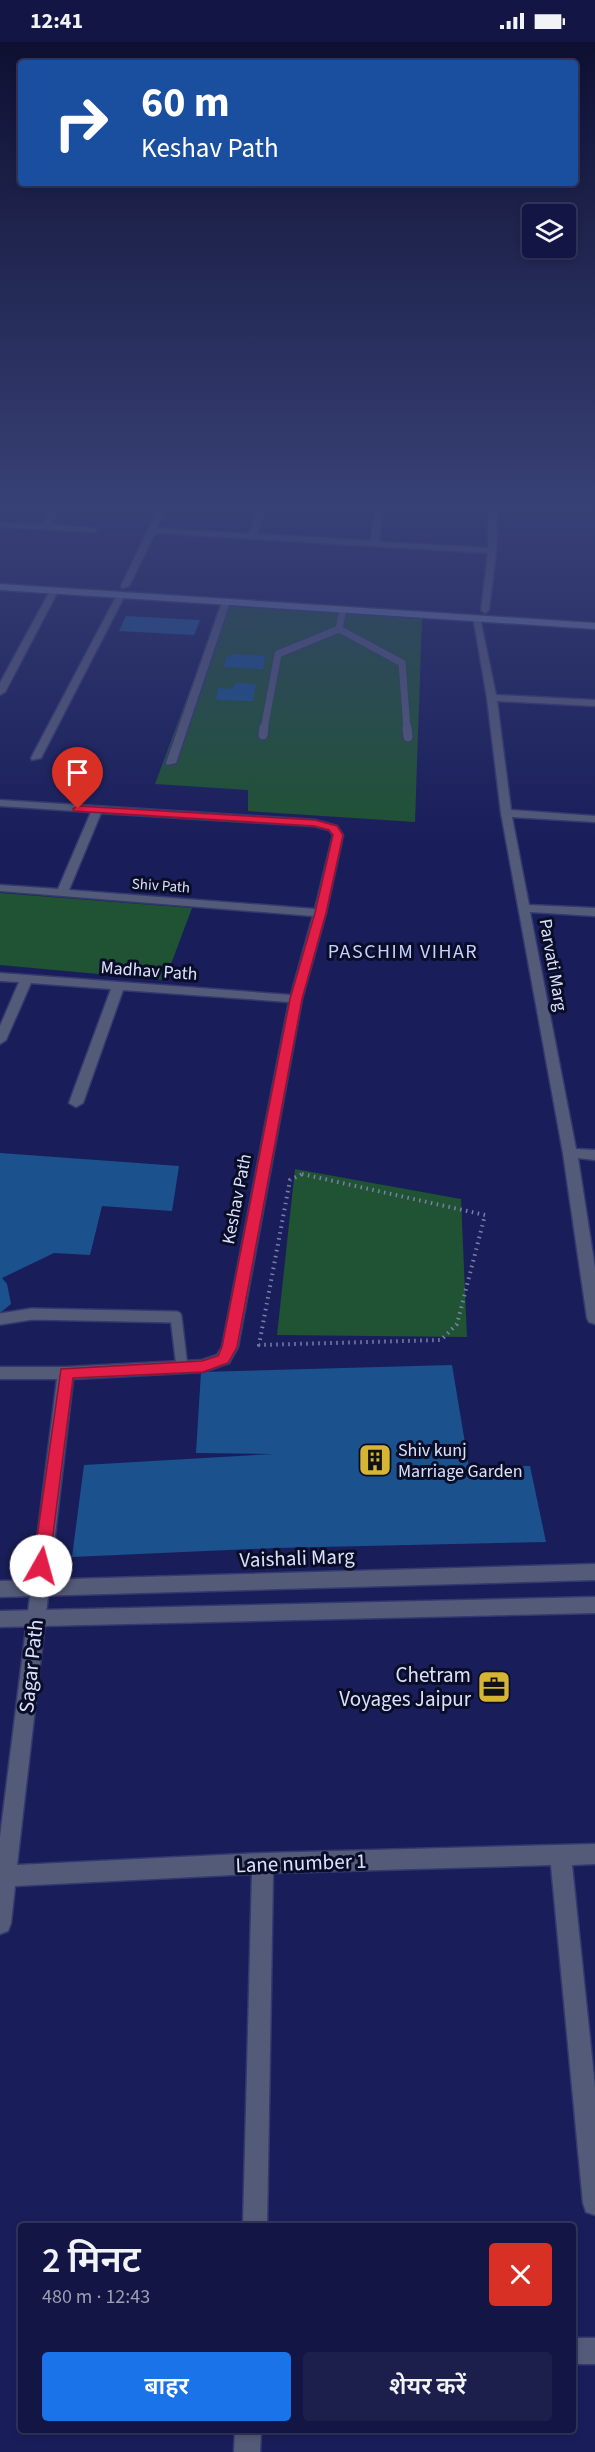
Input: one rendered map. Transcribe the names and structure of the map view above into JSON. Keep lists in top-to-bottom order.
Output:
{
  "streets": {
    "street": [
      "Shiv Path",
      "Parvati Marg",
      "Madhav Path",
      "Keshav Path",
      "Vaishali Marg",
      "Sagar Path",
      "Lane number 1"
    ]
  },
  "crossings": [
    ["Shiv Path", "Keshav Path"],
    ["Madhav Path", "Keshav Path"],
    ["Keshav Path", "Sagar Path"],
    ["Vaishali Marg", "Sagar Path"],
    ["Sagar Path", "Lane number 1"]
  ],
  "districts": ["PASCHIM VIHAR"],
  "places": {
    "building": ["Shiv kunj Marriage Garden"],
    "office": ["Chetram Voyages Jaipur"]
  },
  "page": {
    "status": "12:41",
    "turn": ["60 m", "Keshav Path"],
    "heading": ["2 मिनट", "480 m · 12:43"],
    "buttons": ["बाहर", "शेयर करें"]
  }
}
